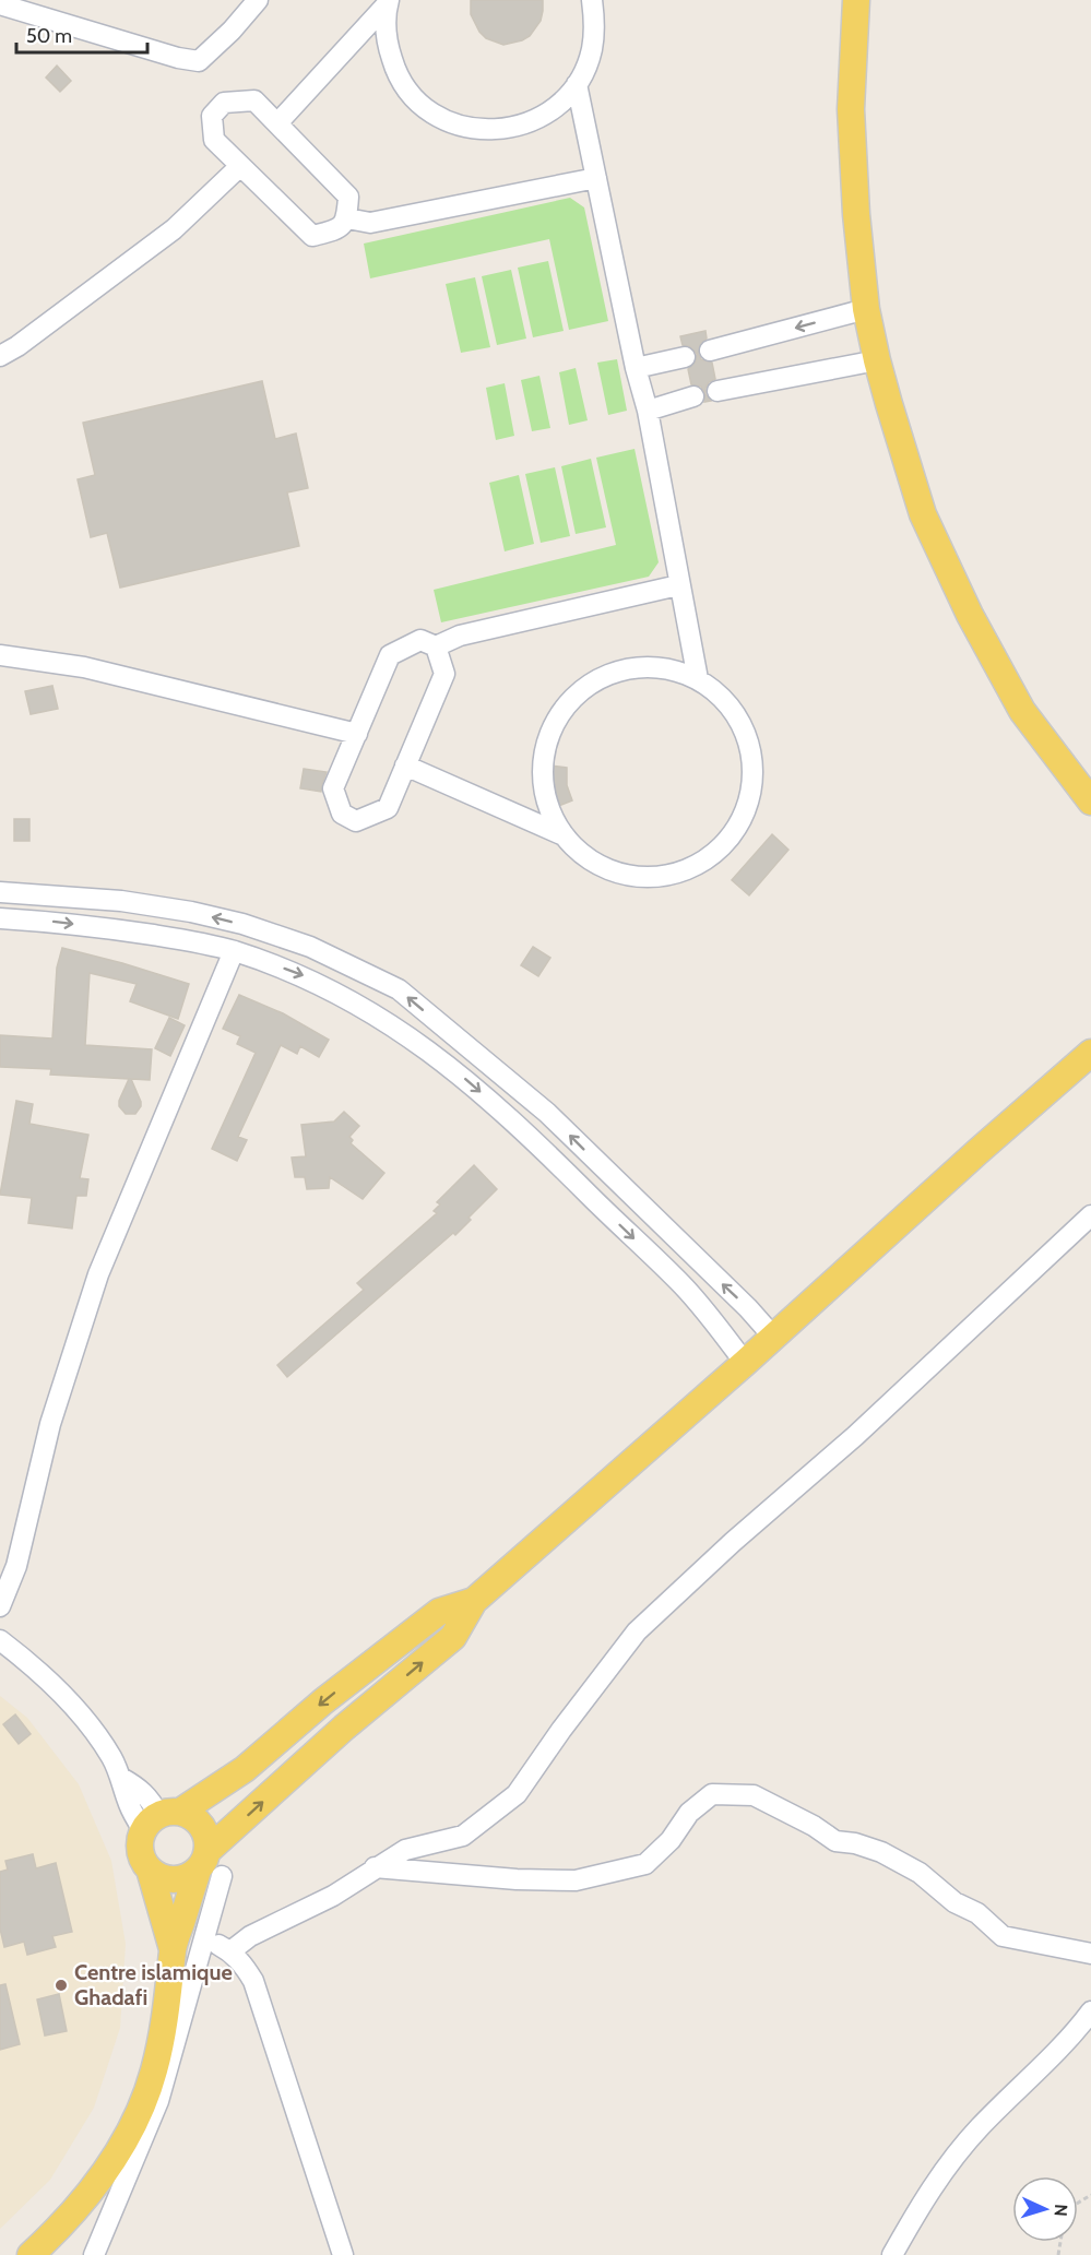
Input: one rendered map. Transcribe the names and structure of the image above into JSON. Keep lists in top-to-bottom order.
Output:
{
  "places": ["Centre islamique Ghadafi"],
  "scale_bar": "50 m",
  "north": "right"
}
